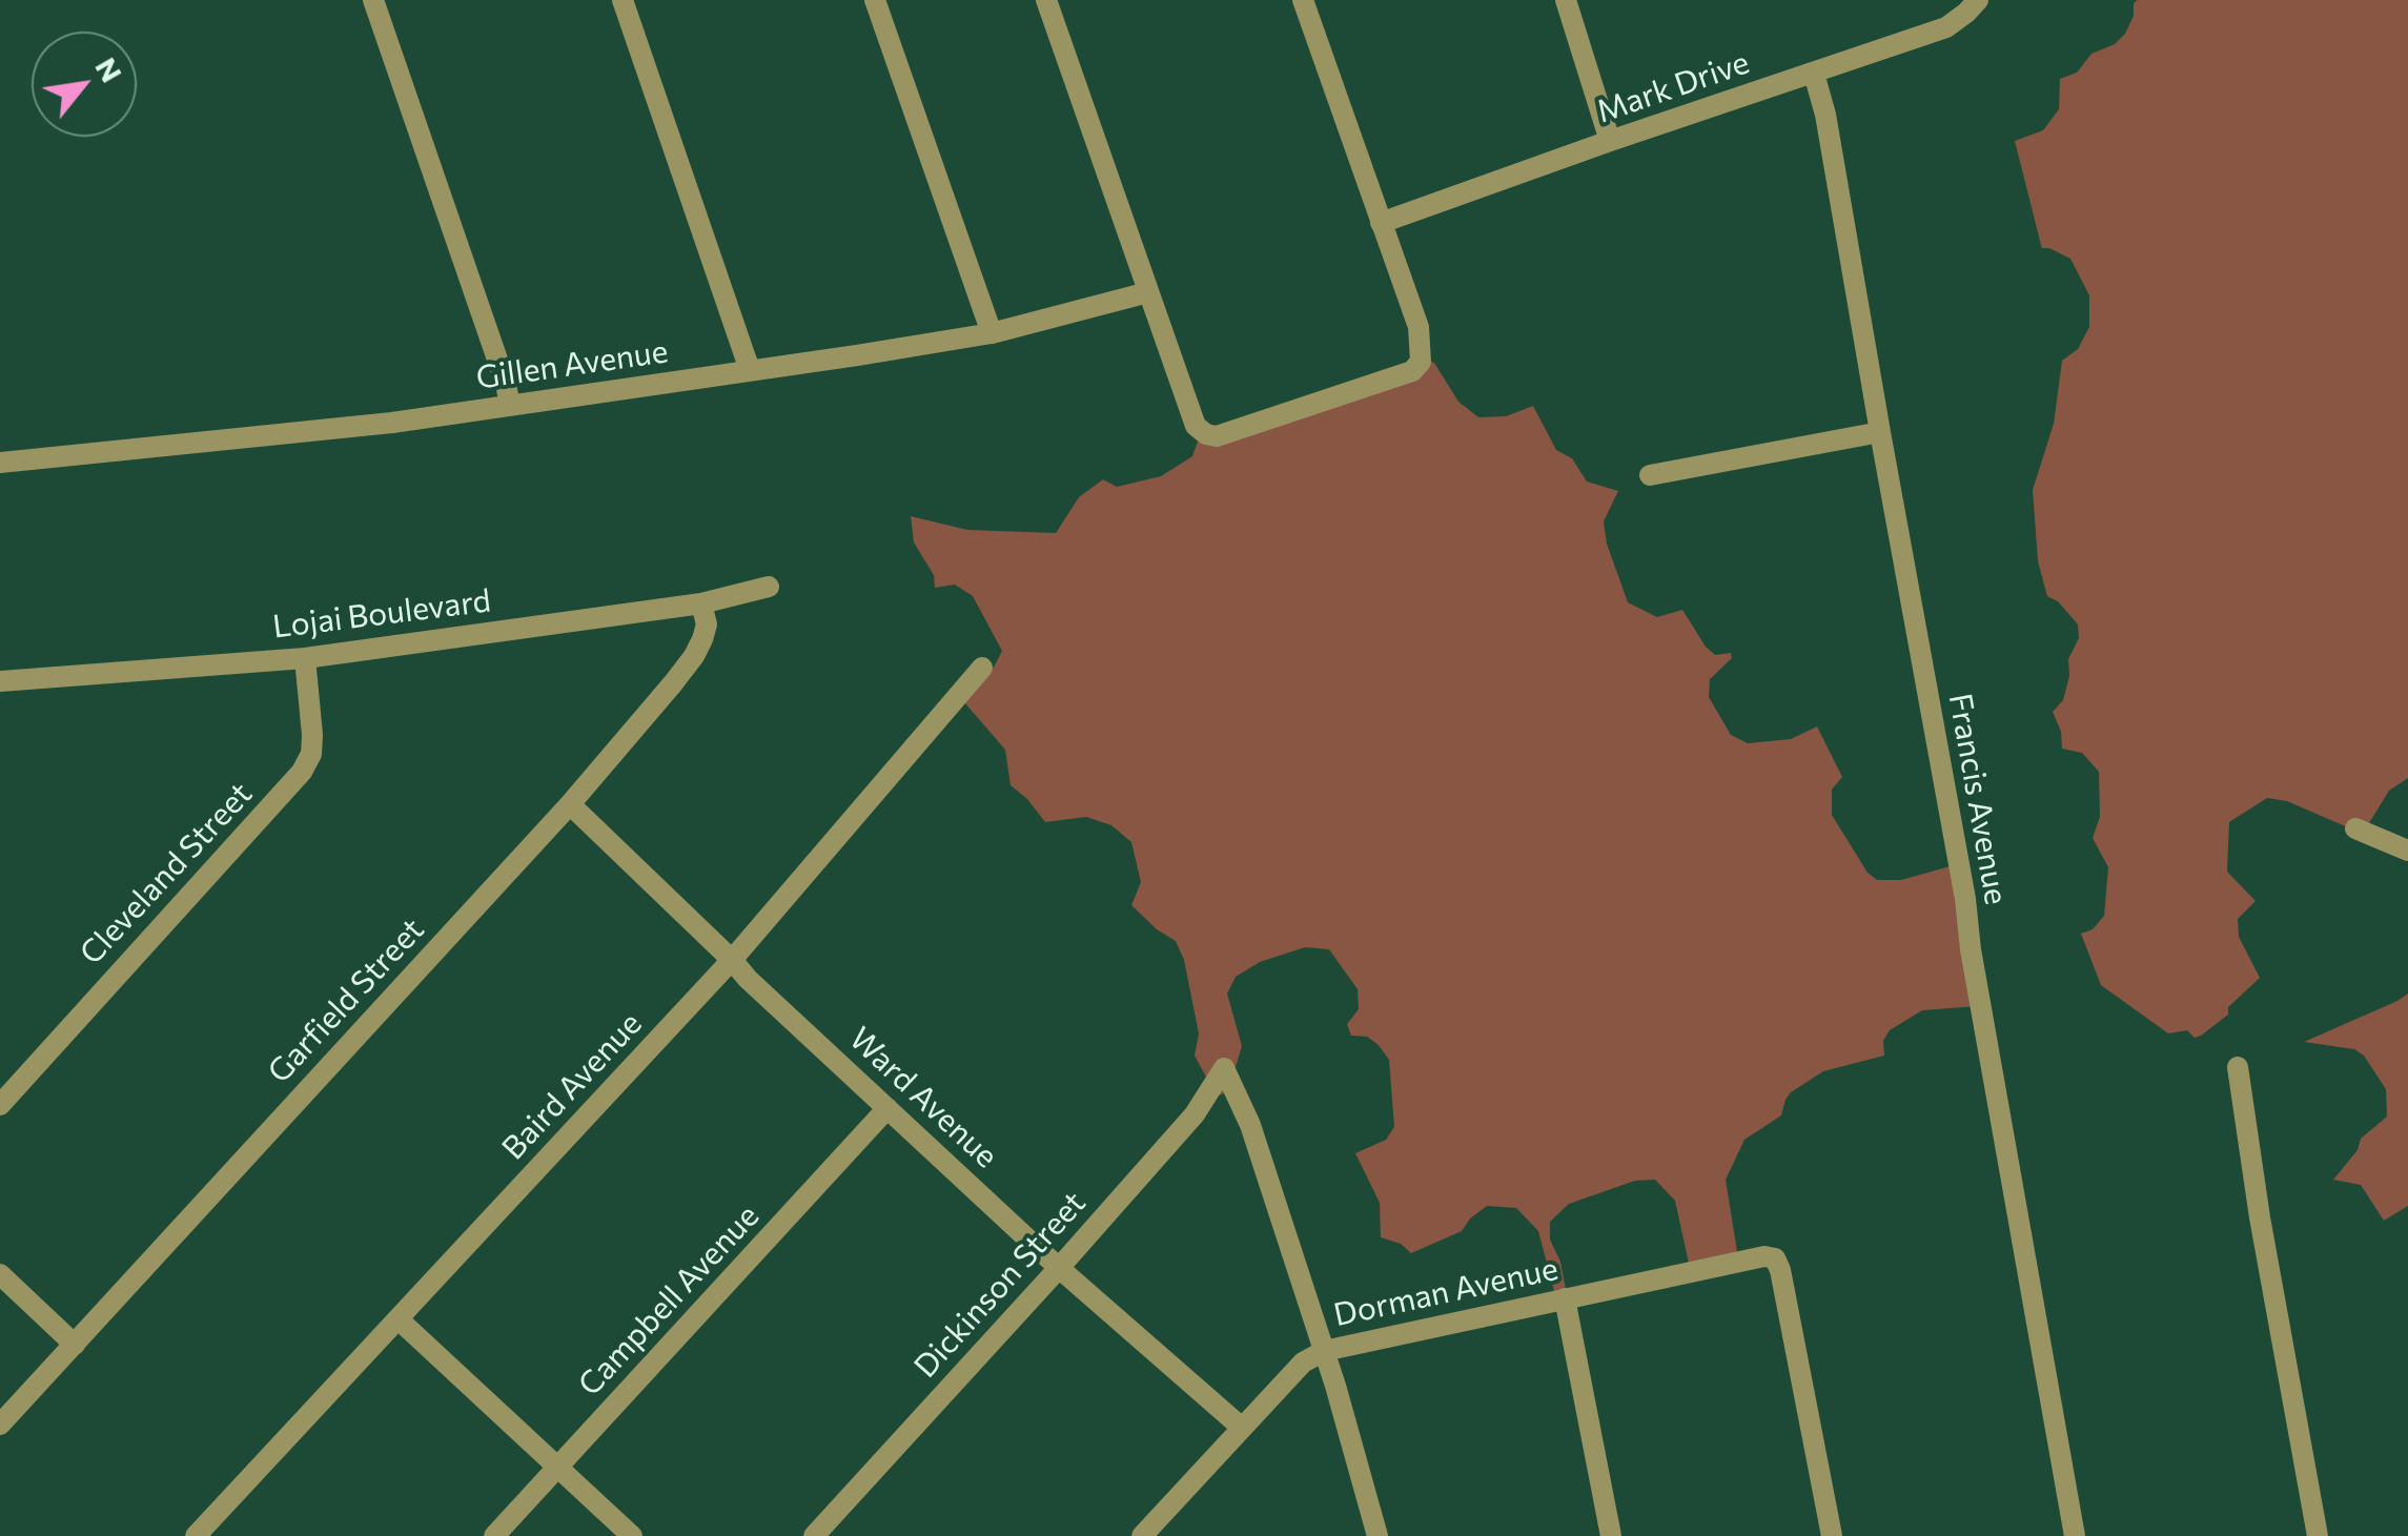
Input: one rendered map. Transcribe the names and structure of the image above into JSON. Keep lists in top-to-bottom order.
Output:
{
  "streets": {
    "street": [
      "Mark Drive",
      "Gillen Avenue",
      "Lojai Boulevard",
      "Francis Avenue",
      "Cleveland Street",
      "Garfield Street",
      "Baird Avenue",
      "Ward Avenue",
      "Dickinson Street",
      "Dorman Avenue",
      "Campbell Avenue"
    ]
  },
  "crossings": [
    ["Mark Drive", "Francis Avenue"],
    ["Lojai Boulevard", "Cleveland Street"],
    ["Lojai Boulevard", "Garfield Street"],
    ["Garfield Street", "Ward Avenue"],
    ["Baird Avenue", "Ward Avenue"],
    ["Ward Avenue", "Dickinson Street"],
    ["Ward Avenue", "Dorman Avenue"],
    ["Ward Avenue", "Campbell Avenue"],
    ["Dickinson Street", "Dorman Avenue"]
  ],
  "north": "top right"
}
